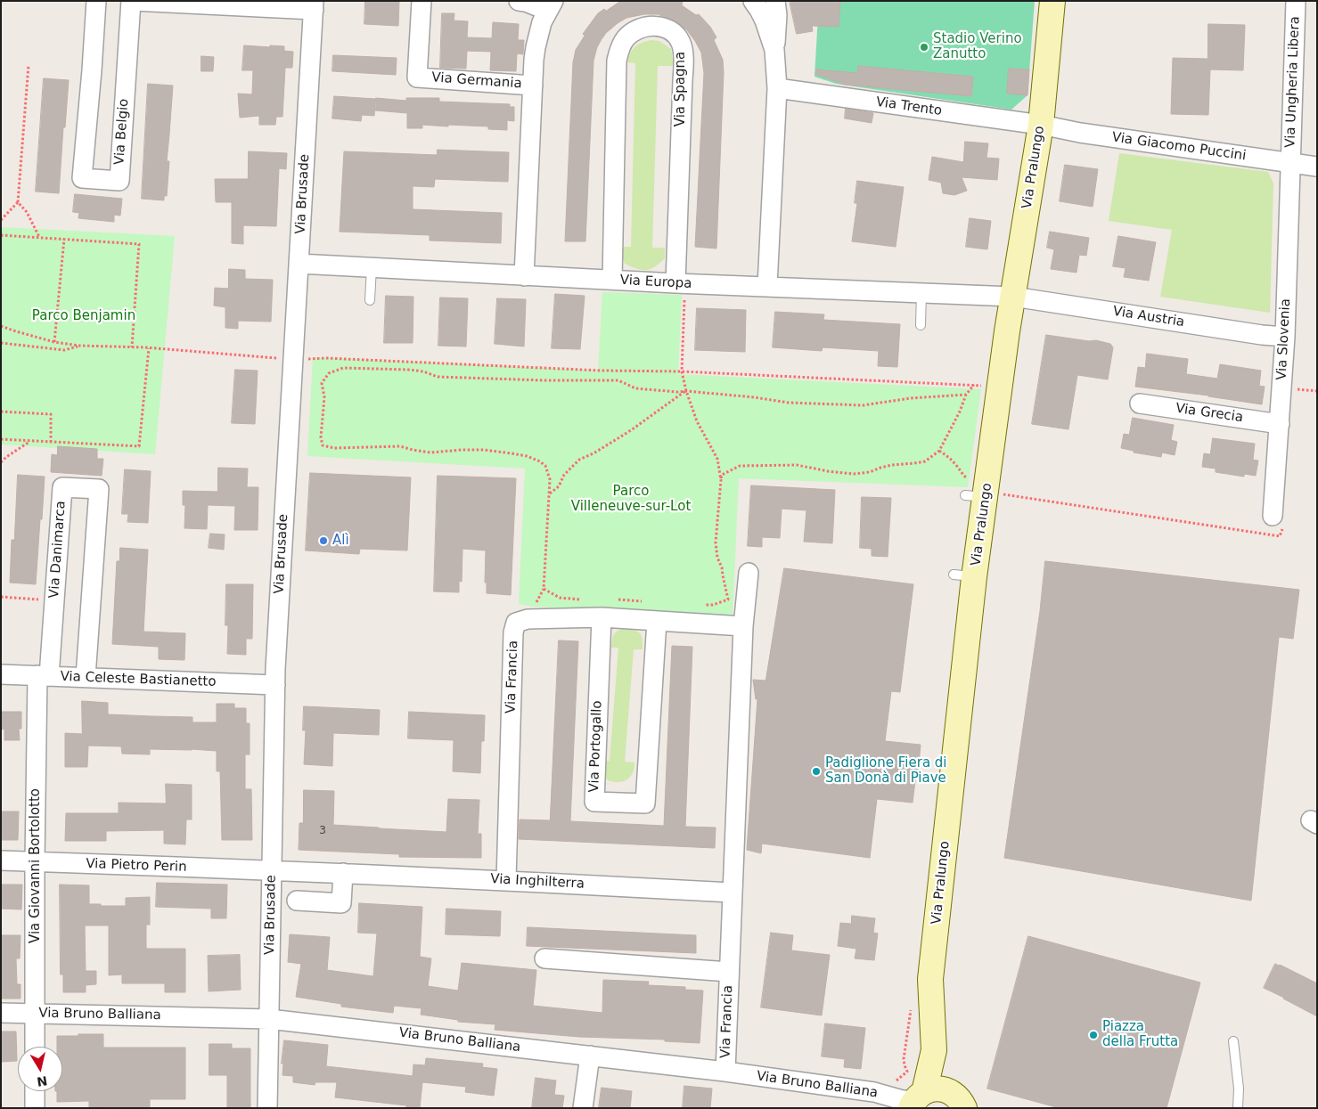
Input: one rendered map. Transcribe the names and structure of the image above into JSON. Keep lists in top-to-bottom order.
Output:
{
  "streets": {
    "street": [
      "Via Germania",
      "Via Ungheria Libera",
      "Via Spagna",
      "Via Trento",
      "Via Belgio",
      "Via Giacomo Puccini",
      "Via Pralungo",
      "Via Brusade",
      "Via Europa",
      "Via Austria",
      "Via Slovenia",
      "Via Grecia",
      "Via Danimarca",
      "Via Francia",
      "Via Celeste Bastianetto",
      "Via Portogallo",
      "Via Giovanni Bortolotto",
      "Via Pietro Perin",
      "Via Inghilterra",
      "Via Bruno Balliana"
    ]
  },
  "crossings": [
    ["Via Germania", "Via Europa"],
    ["Via Ungheria Libera", "Via Giacomo Puccini"],
    ["Via Ungheria Libera", "Via Slovenia"],
    ["Via Spagna", "Via Europa"],
    ["Via Trento", "Via Giacomo Puccini"],
    ["Via Trento", "Via Pralungo"],
    ["Via Giacomo Puccini", "Via Pralungo"],
    ["Via Giacomo Puccini", "Via Slovenia"],
    ["Via Pralungo", "Via Europa"],
    ["Via Pralungo", "Via Austria"],
    ["Via Pralungo", "Via Bruno Balliana"],
    ["Via Brusade", "Via Europa"],
    ["Via Brusade", "Via Celeste Bastianetto"],
    ["Via Brusade", "Via Pietro Perin"],
    ["Via Brusade", "Via Inghilterra"],
    ["Via Brusade", "Via Bruno Balliana"],
    ["Via Europa", "Via Austria"],
    ["Via Austria", "Via Slovenia"],
    ["Via Slovenia", "Via Grecia"],
    ["Via Danimarca", "Via Celeste Bastianetto"],
    ["Via Danimarca", "Via Giovanni Bortolotto"],
    ["Via Francia", "Via Portogallo"],
    ["Via Francia", "Via Inghilterra"],
    ["Via Francia", "Via Bruno Balliana"],
    ["Via Celeste Bastianetto", "Via Giovanni Bortolotto"],
    ["Via Giovanni Bortolotto", "Via Pietro Perin"],
    ["Via Giovanni Bortolotto", "Via Bruno Balliana"],
    ["Via Pietro Perin", "Via Inghilterra"]
  ],
  "parks": ["Parco Benjamin", "Parco Villeneuve-sur-Lot"],
  "places": [
    "Stadio Verino Zanutto",
    "Alì",
    "Padiglione Fiera di San Donà di Piave",
    "Piazza della Frutta"
  ],
  "house_numbers": ["3"],
  "north": "bottom"
}
